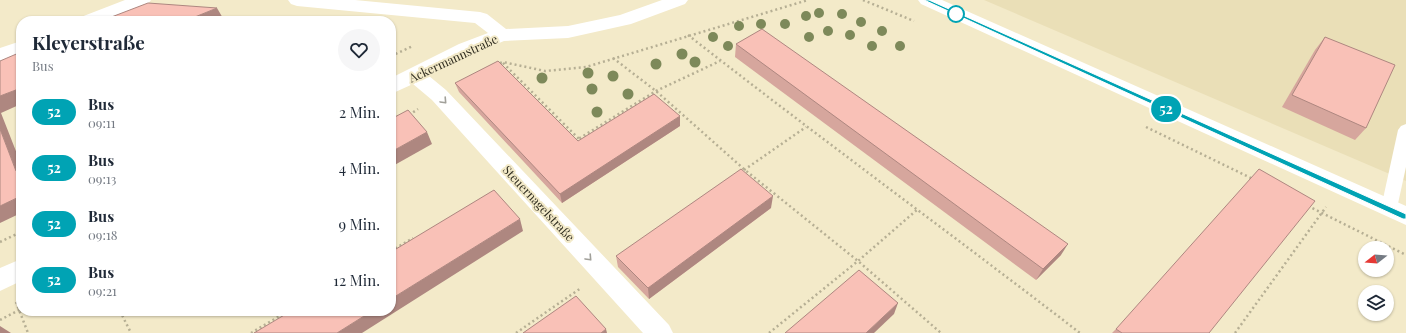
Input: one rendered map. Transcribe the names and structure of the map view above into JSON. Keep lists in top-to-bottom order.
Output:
{
  "streets": {
    "street": ["Ackermannstraße", "Steuernagelstraße"]
  },
  "crossings": [
    ["Ackermannstraße", "Steuernagelstraße"]
  ],
  "one_way": ["Steuernagelstraße"],
  "lines": ["bus line 52"],
  "north": "left",
  "page": {
    "on_map": "52",
    "heading": ["Kleyerstraße", "Bus"],
    "list": [
      {
        "mark": "52",
        "name": "Bus",
        "note": "09:11",
        "value": "2 Min."
      },
      {
        "mark": "52",
        "name": "Bus",
        "note": "09:13",
        "value": "4 Min."
      },
      {
        "mark": "52",
        "name": "Bus",
        "note": "09:18",
        "value": "9 Min."
      },
      {
        "mark": "52",
        "name": "Bus",
        "note": "09:21",
        "value": "12 Min."
      }
    ]
  }
}
